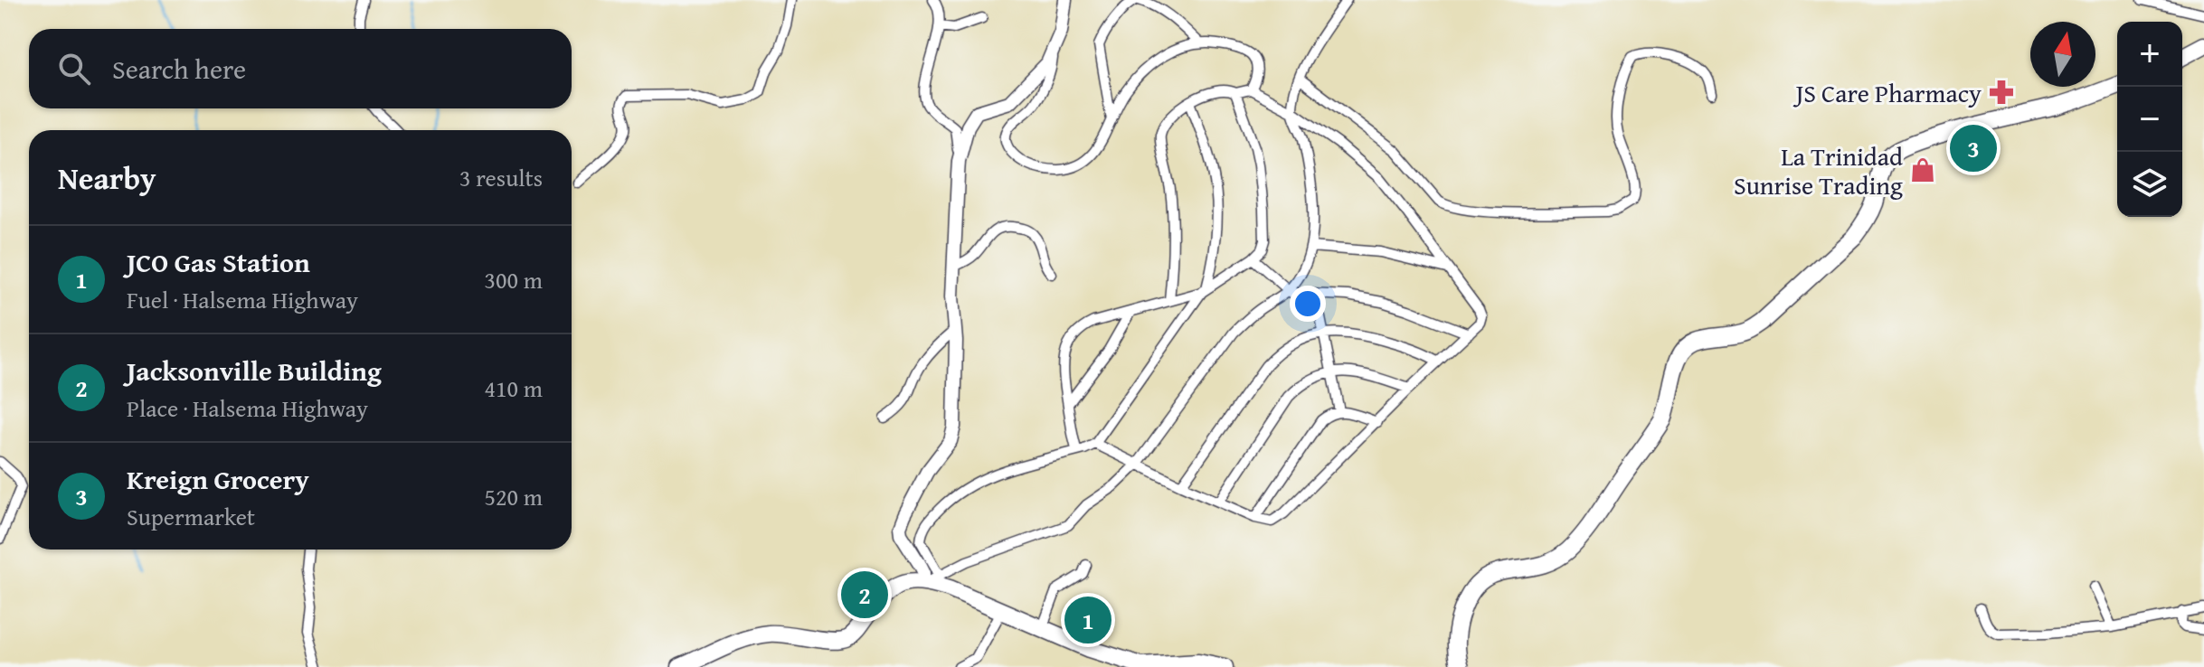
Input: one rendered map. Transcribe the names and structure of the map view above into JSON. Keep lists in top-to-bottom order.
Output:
{
  "places": {
    "pharmacy": ["JS Care Pharmacy"],
    "shop": ["La Trinidad Sunrise Trading"]
  },
  "north": "top",
  "page": {
    "map_buttons": ["+", "−"],
    "search": "Search here",
    "pins": ["3", "2", "1"],
    "heading": ["Nearby", "3 results"],
    "list": [
      {
        "mark": "1",
        "name": "JCO Gas Station",
        "note": "Fuel · Halsema Highway",
        "value": "300 m"
      },
      {
        "mark": "2",
        "name": "Jacksonville Building",
        "note": "Place · Halsema Highway",
        "value": "410 m"
      },
      {
        "mark": "3",
        "name": "Kreign Grocery",
        "note": "Supermarket",
        "value": "520 m"
      }
    ]
  }
}
